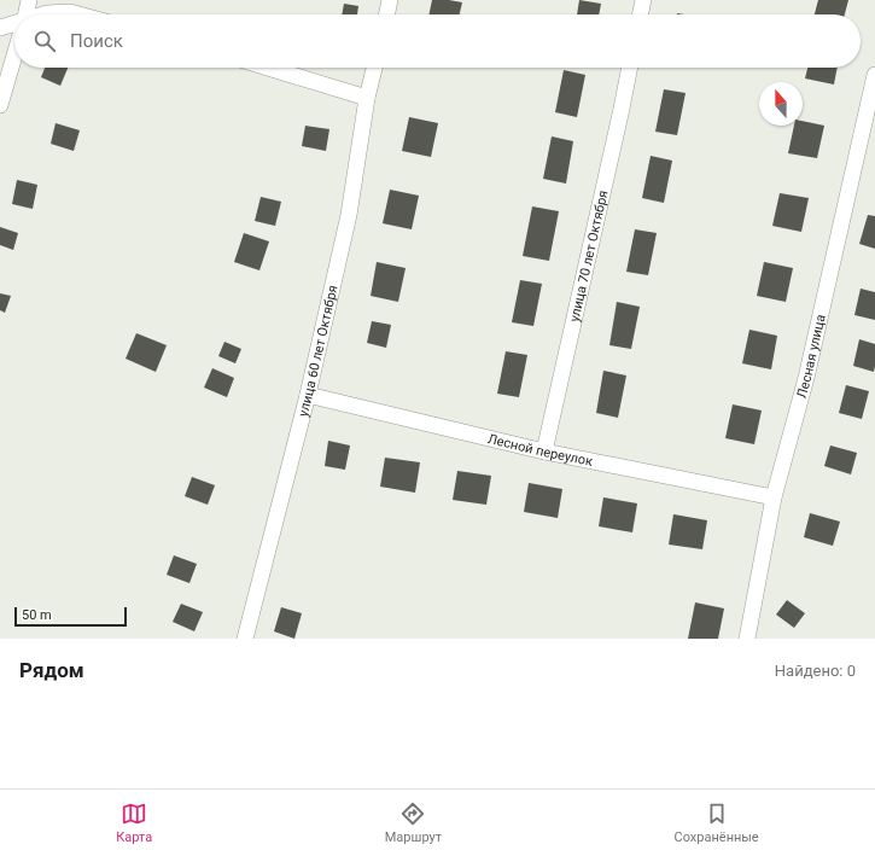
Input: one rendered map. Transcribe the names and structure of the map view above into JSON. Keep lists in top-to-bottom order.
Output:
{
  "streets": {
    "street": [
      "улица 70 лет Октября",
      "улица 60 лет Октября",
      "Лесная улица",
      "Лесной переулок"
    ]
  },
  "crossings": [
    ["улица 70 лет Октября", "Лесной переулок"],
    ["улица 60 лет Октября", "Лесной переулок"],
    ["Лесная улица", "Лесной переулок"]
  ],
  "scale_bar": "50 m",
  "north": "top",
  "page": {
    "search": "Поиск",
    "scale": "50 m",
    "heading": ["Рядом", "Найдено: 0"],
    "nav": ["Карта", "Маршрут", "Сохранённые"]
  }
}
